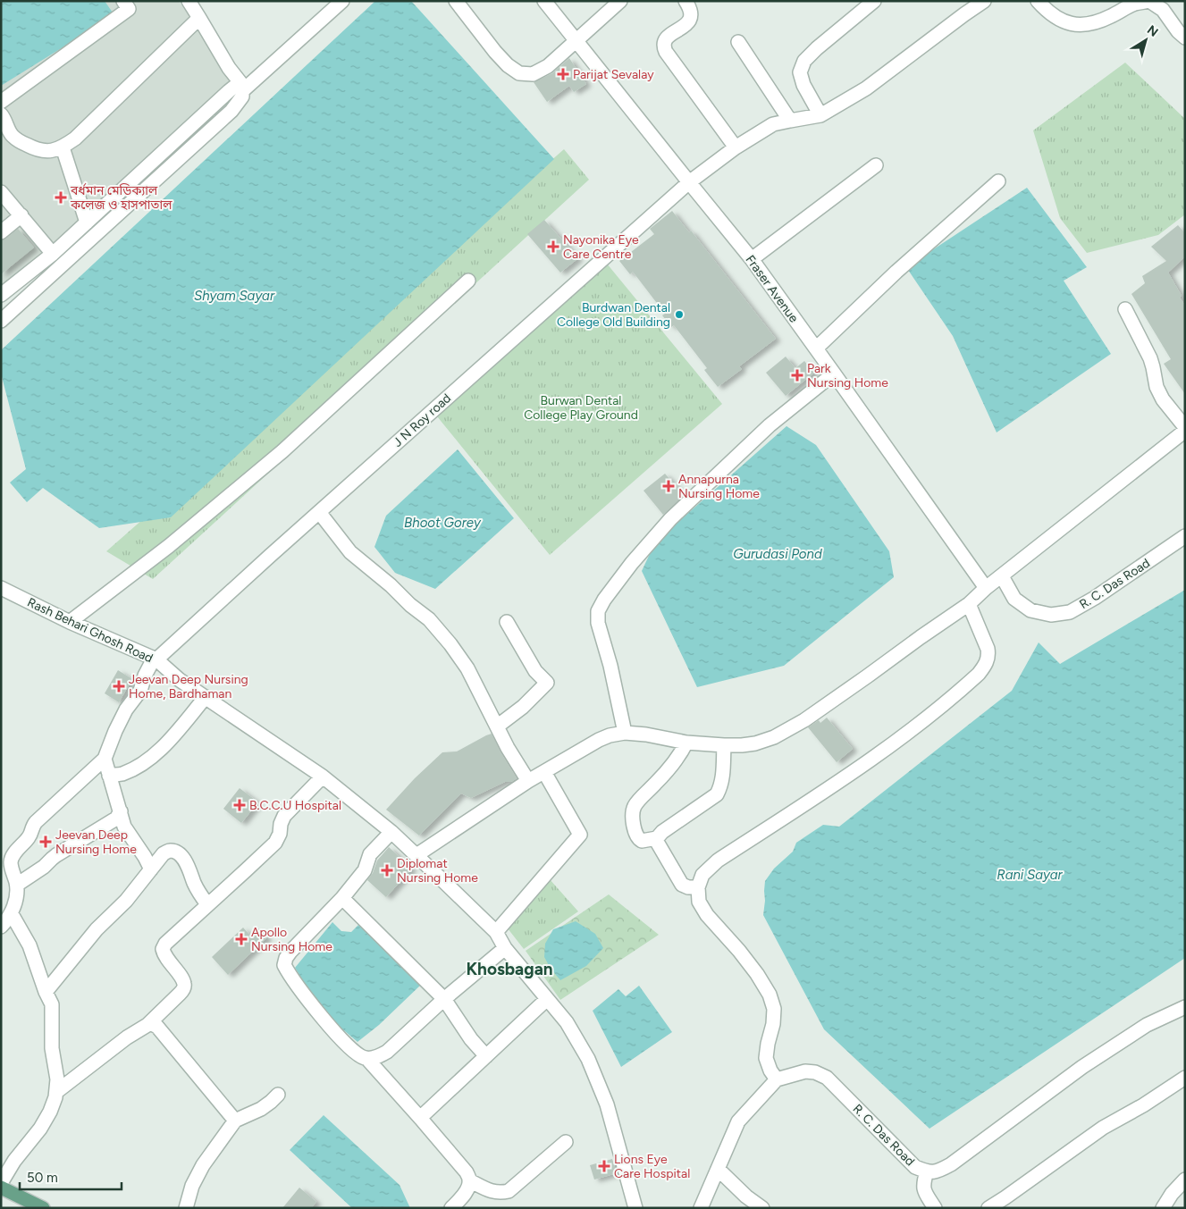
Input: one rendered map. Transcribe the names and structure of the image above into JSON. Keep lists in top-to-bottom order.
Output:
{
  "streets": {
    "street": [
      "Fraser Avenue",
      "J N Roy road",
      "R. C. Das Road",
      "Rash Behari Ghosh Road"
    ]
  },
  "crossings": [
    ["Fraser Avenue", "J N Roy road"],
    ["J N Roy road", "Rash Behari Ghosh Road"]
  ],
  "districts": ["Khosbagan"],
  "water": [
    "Shyam Sayar",
    "Bhoot Gorey",
    "Gurudasi Pond",
    "Rani Sayar"
  ],
  "parks": ["Burwan Dental College Play Ground"],
  "places": {
    "health": [
      "Parijat Sevalay",
      "বর্ধমান মেডিক্যাল কলেজ ও হাসপাতাল",
      "Nayonika Eye Care Centre",
      "Park Nursing Home",
      "Annapurna Nursing Home",
      "Jeevan Deep Nursing Home, Bardhaman",
      "B.C.C.U Hospital",
      "Jeevan Deep Nursing Home",
      "Diplomat Nursing Home",
      "Apollo Nursing Home",
      "Lions Eye Care Hospital"
    ],
    "other": ["Burdwan Dental College Old Building"]
  },
  "scale_bar": "50 m",
  "north": "top right"
}
